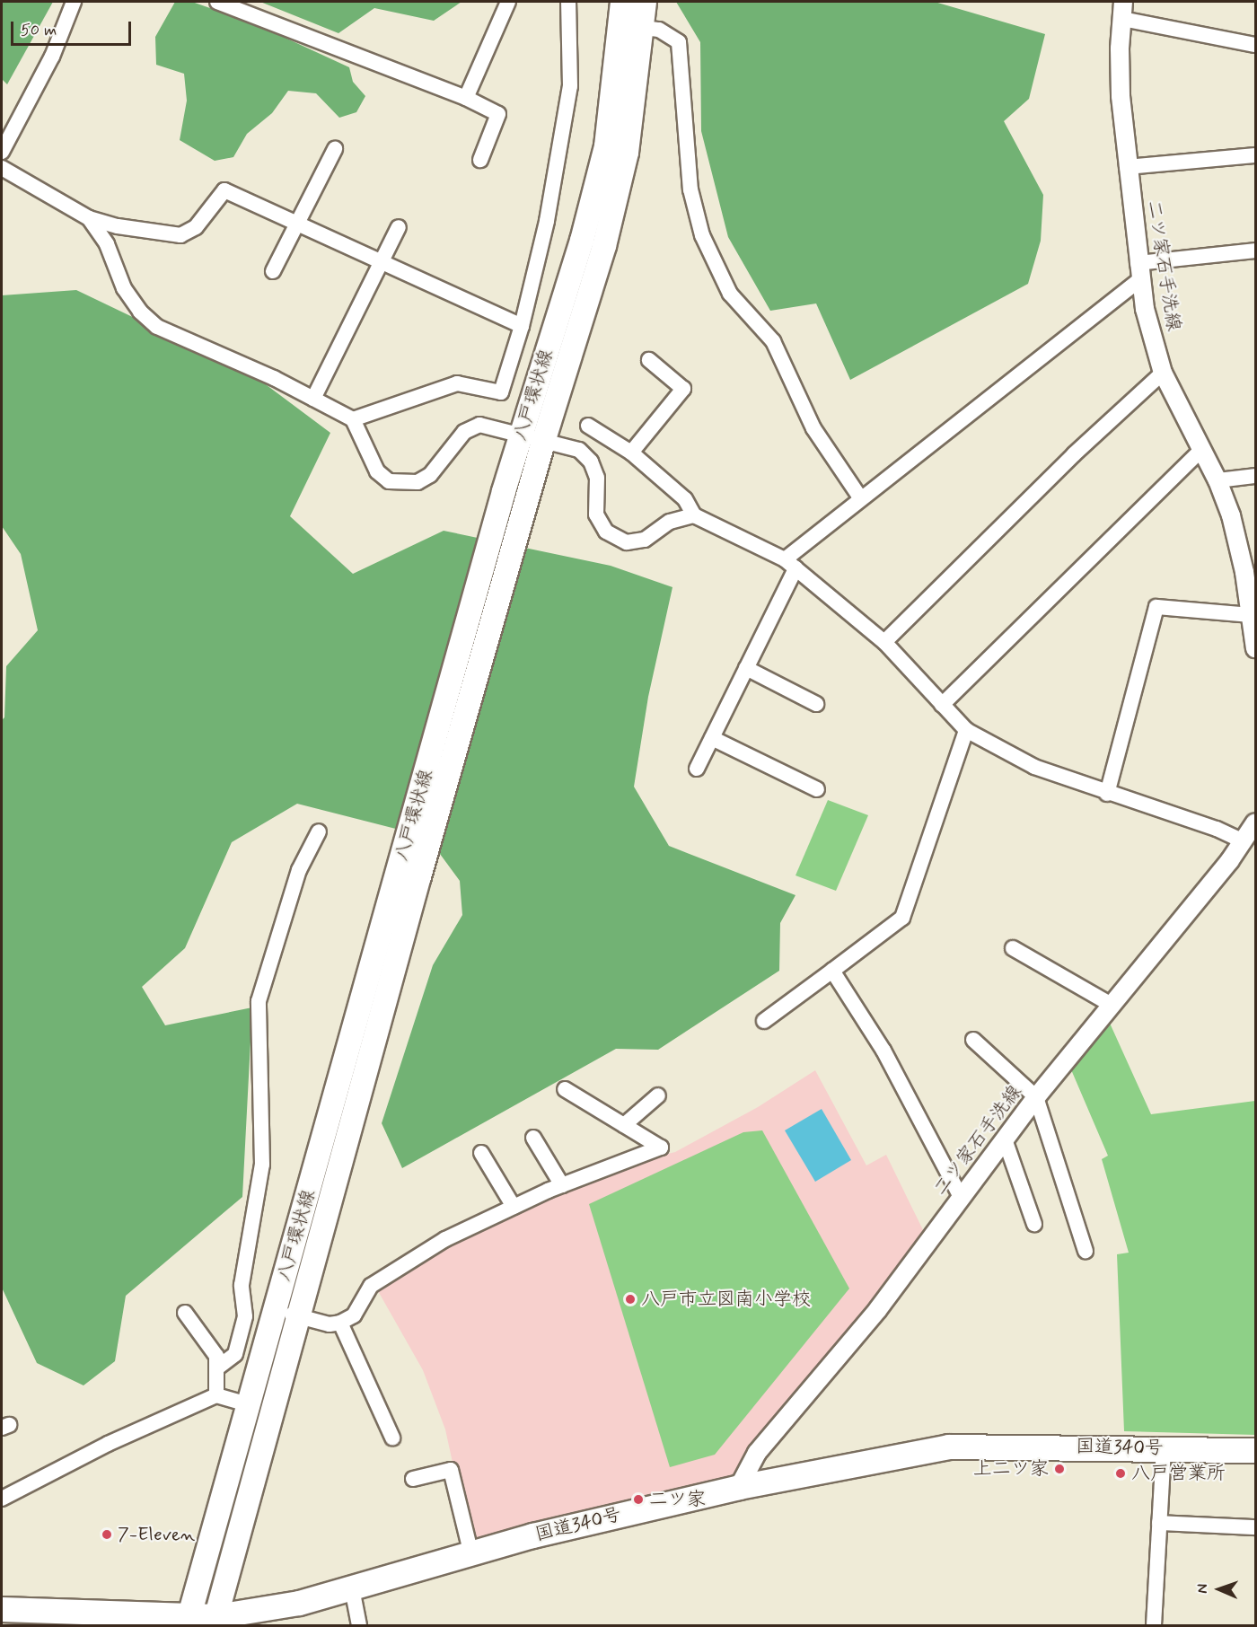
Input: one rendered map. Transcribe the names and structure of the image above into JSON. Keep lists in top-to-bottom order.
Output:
{
  "streets": {
    "highway": ["国道340号"],
    "main road": ["八戸環状線"],
    "street": ["二ツ家石手洗線"]
  },
  "crossings": [
    ["二ツ家石手洗線", "国道340号"],
    ["八戸環状線", "国道340号"]
  ],
  "places": [
    "八戸市立図南小学校",
    "上二ツ家",
    "八戸営業所",
    "二ツ家",
    "7-Eleven"
  ],
  "scale_bar": "50 m",
  "north": "left"
}
